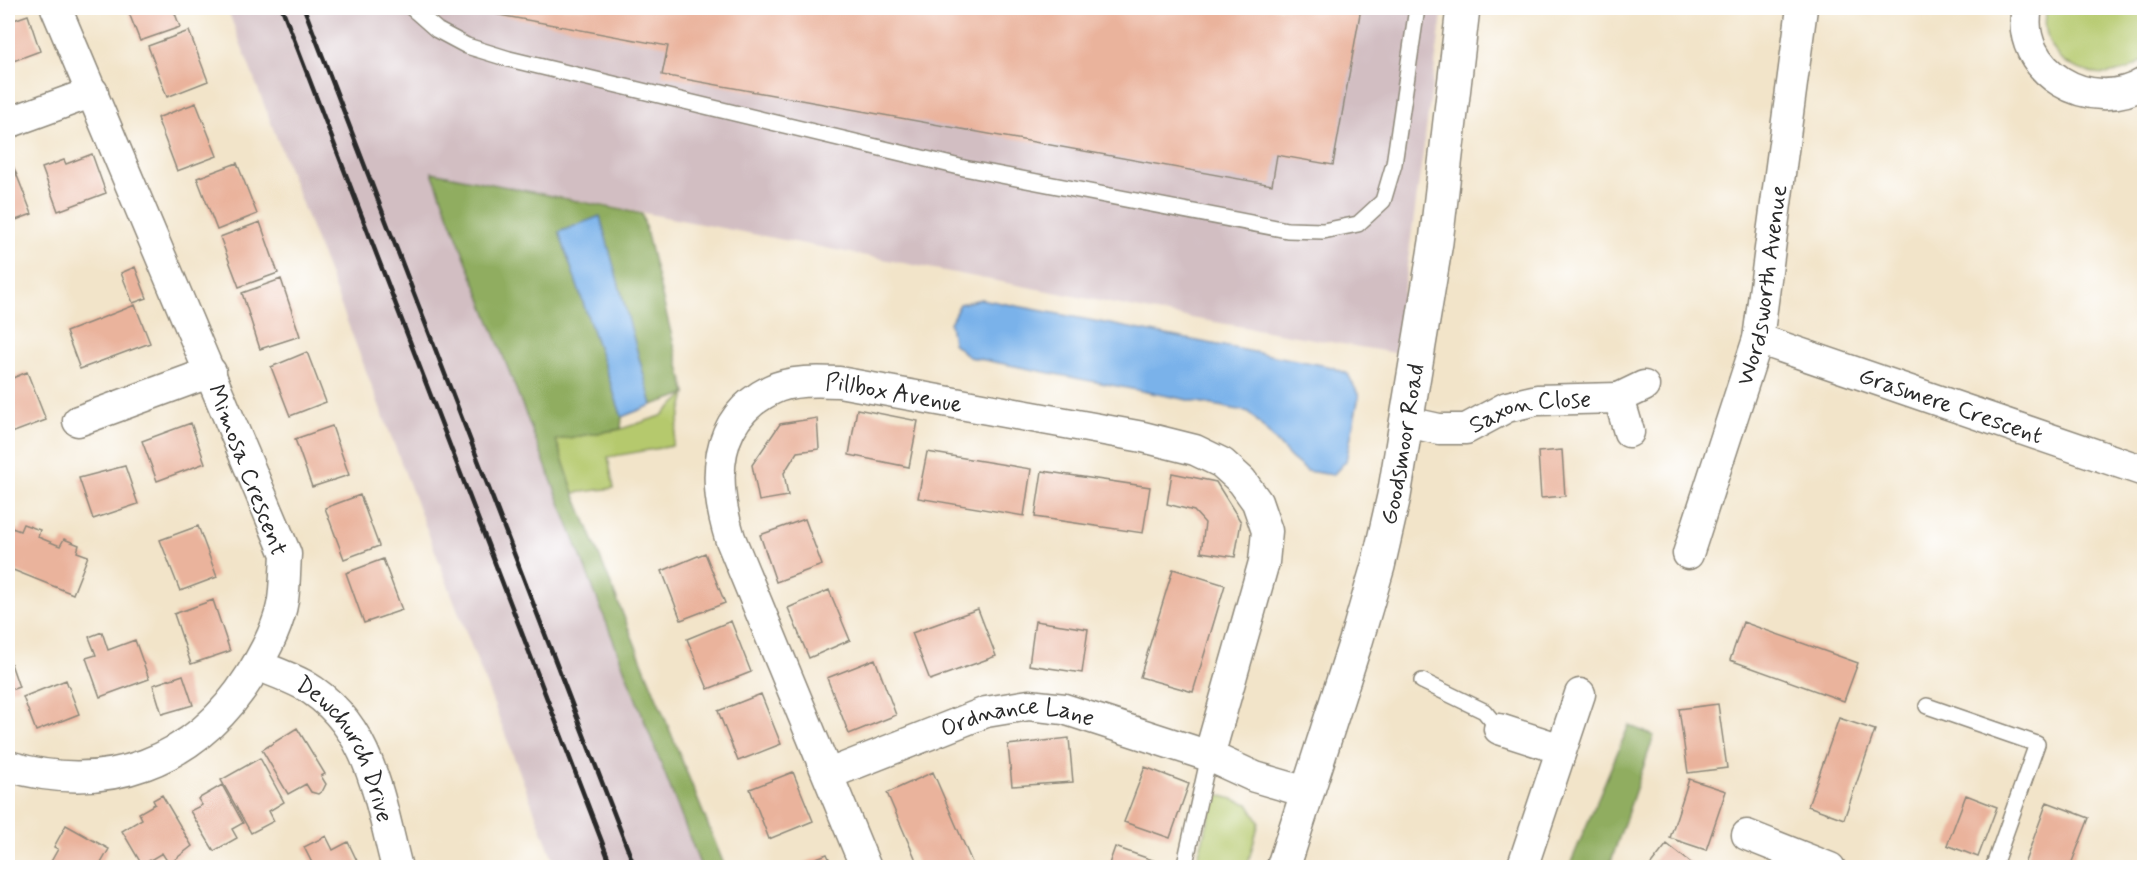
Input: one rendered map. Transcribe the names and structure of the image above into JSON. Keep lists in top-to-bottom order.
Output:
{
  "streets": {
    "street": [
      "Wordsworth Avenue",
      "Pillbox Avenue",
      "Grasmere Crescent",
      "Saxon Close",
      "Goodsmoor Road",
      "Mimosa Crescent",
      "Ordnance Lane",
      "Dewchurch Drive"
    ]
  },
  "crossings": [
    ["Wordsworth Avenue", "Grasmere Crescent"],
    ["Pillbox Avenue", "Ordnance Lane"],
    ["Saxon Close", "Goodsmoor Road"],
    ["Goodsmoor Road", "Ordnance Lane"],
    ["Mimosa Crescent", "Dewchurch Drive"]
  ]
}
